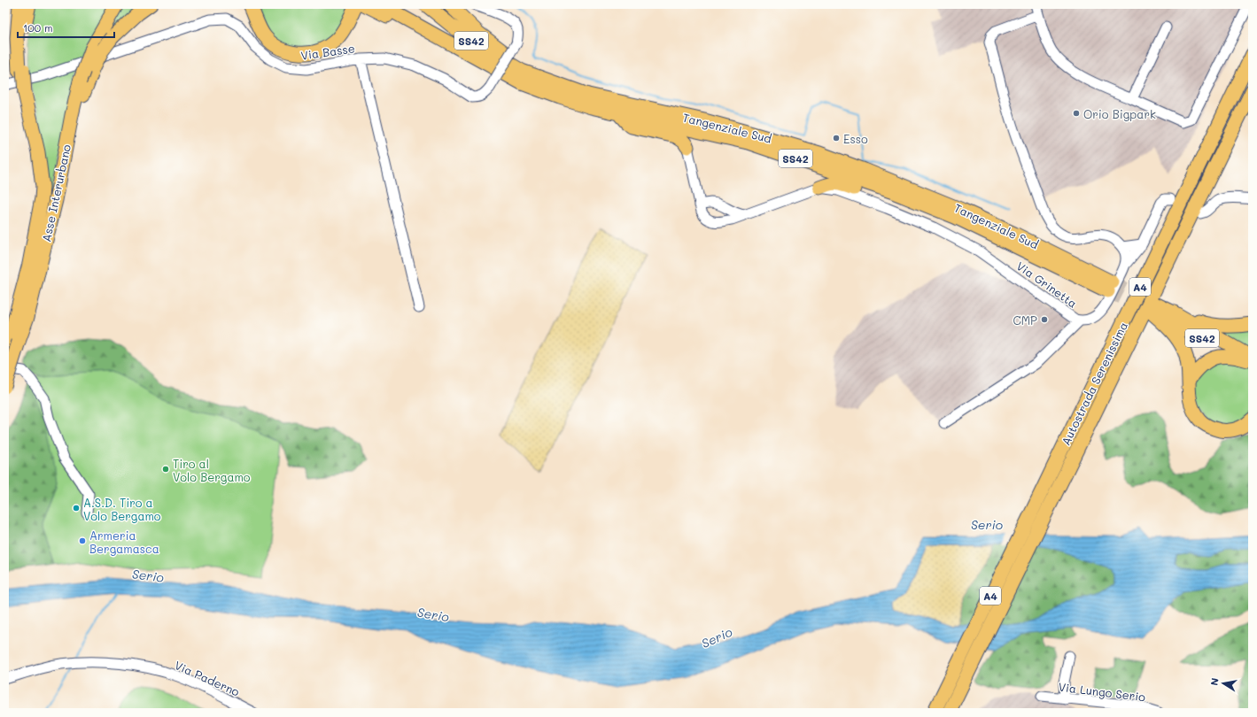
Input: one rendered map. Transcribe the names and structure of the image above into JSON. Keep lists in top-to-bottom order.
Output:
{
  "streets": {
    "highway": [
      "SS42",
      "Tangenziale Sud",
      "Asse Interurbano",
      "A4",
      "Autostrada Serenissima"
    ],
    "street": [
      "Via Basse",
      "Via Grinetta",
      "Via Paderno",
      "Via Lungo Serio"
    ]
  },
  "crossings": [
    ["SS42", "Tangenziale Sud"]
  ],
  "water": ["Serio"],
  "places": [
    "Orio Bigpark",
    "Esso",
    "CMP",
    "Tiro al Volo Bergamo",
    "A.S.D. Tiro a Volo Bergamo",
    "Armeria Bergamasca"
  ],
  "scale_bar": "100 m",
  "north": "left"
}
